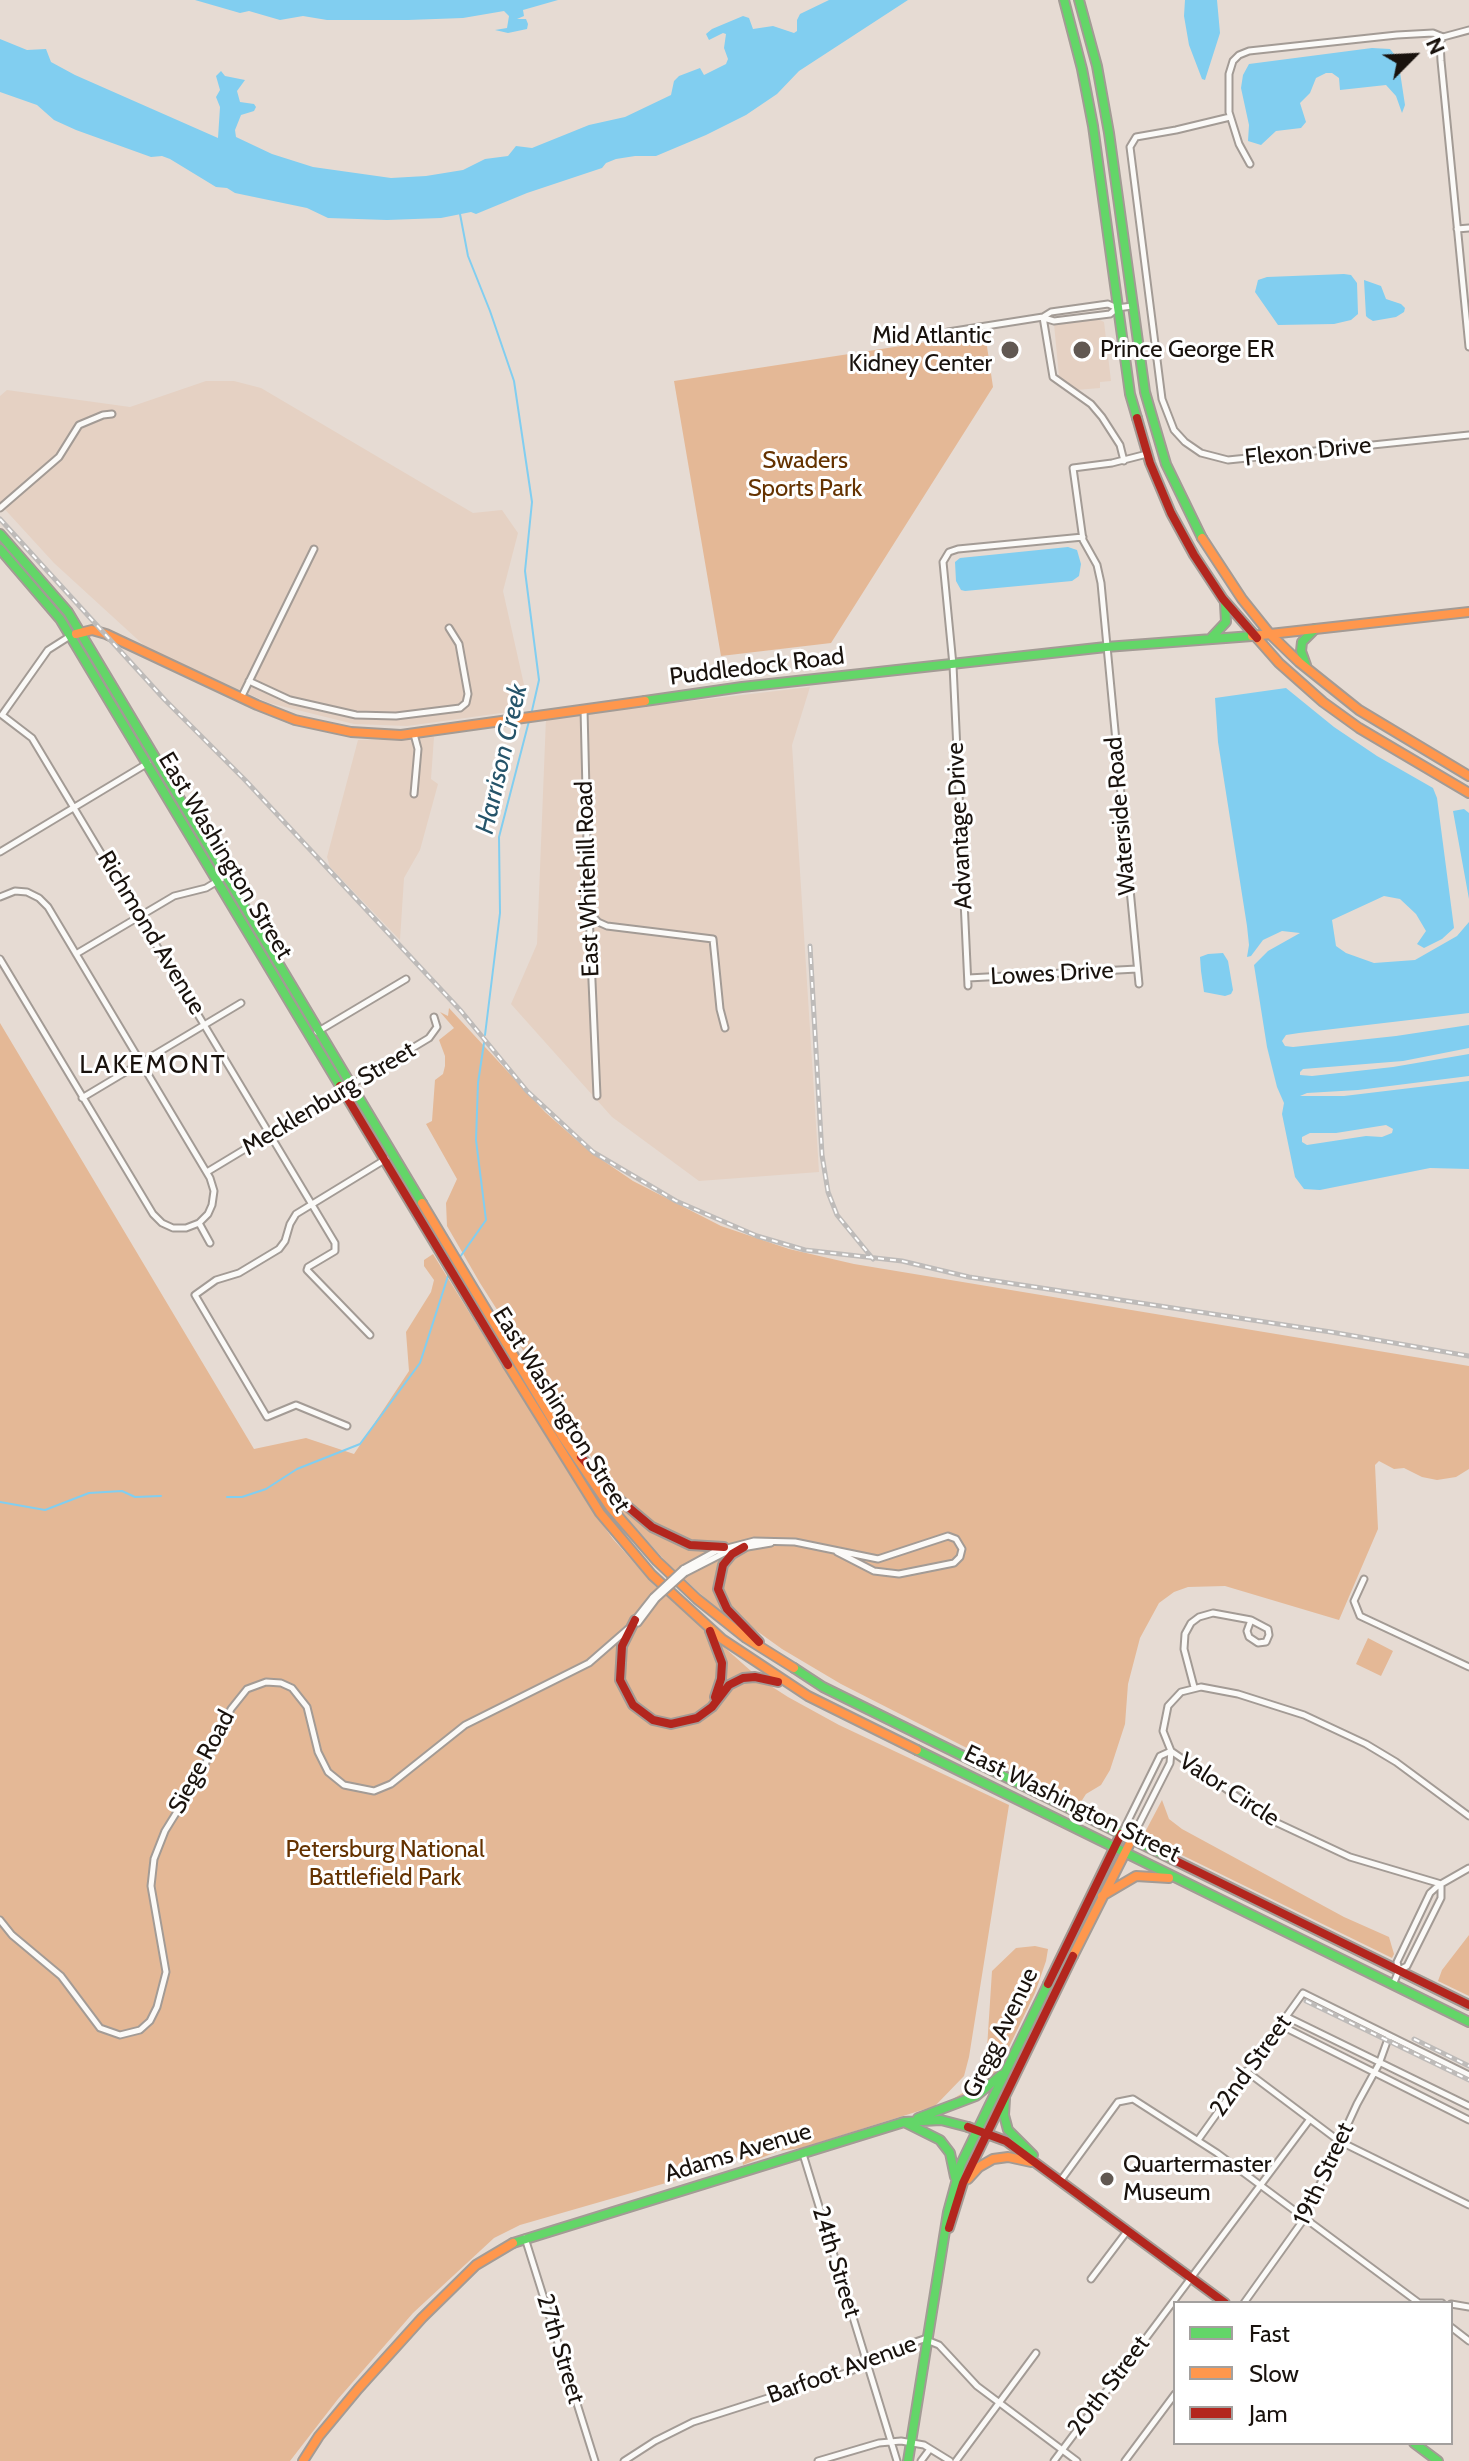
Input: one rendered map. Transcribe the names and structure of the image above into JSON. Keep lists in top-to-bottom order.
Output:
{
  "streets": {
    "main road": [
      "Puddledock Road",
      "East Washington Street",
      "Gregg Avenue",
      "Adams Avenue"
    ],
    "street": [
      "Flexon Drive",
      "Waterside Road",
      "Advantage Drive",
      "East Whitehill Road",
      "Richmond Avenue",
      "Lowes Drive",
      "Mecklenburg Street",
      "Siege Road",
      "Valor Circle",
      "22nd Street",
      "19th Street",
      "24th Street",
      "27th Street",
      "Barfoot Avenue",
      "20th Street"
    ]
  },
  "crossings": [
    ["Puddledock Road", "Waterside Road"],
    ["Puddledock Road", "Advantage Drive"],
    ["Puddledock Road", "East Washington Street"],
    ["Puddledock Road", "East Whitehill Road"],
    ["Waterside Road", "Advantage Drive"],
    ["Waterside Road", "Lowes Drive"],
    ["Advantage Drive", "Lowes Drive"],
    ["East Washington Street", "Mecklenburg Street"],
    ["East Washington Street", "Gregg Avenue"],
    ["Richmond Avenue", "Mecklenburg Street"],
    ["Gregg Avenue", "Adams Avenue"],
    ["Gregg Avenue", "Barfoot Avenue"],
    ["22nd Street", "19th Street"],
    ["Adams Avenue", "24th Street"],
    ["Adams Avenue", "27th Street"],
    ["Adams Avenue", "20th Street"],
    ["24th Street", "Barfoot Avenue"],
    ["Barfoot Avenue", "20th Street"]
  ],
  "districts": ["LAKEMONT"],
  "water": ["Harrison Creek"],
  "parks": ["Swaders Sports Park", "Petersburg National Battlefield Park"],
  "places": ["Mid Atlantic Kidney Center", "Prince George ER", "Quartermaster Museum"],
  "legend": ["Fast", "Slow", "Jam"],
  "north": "top right"
}
